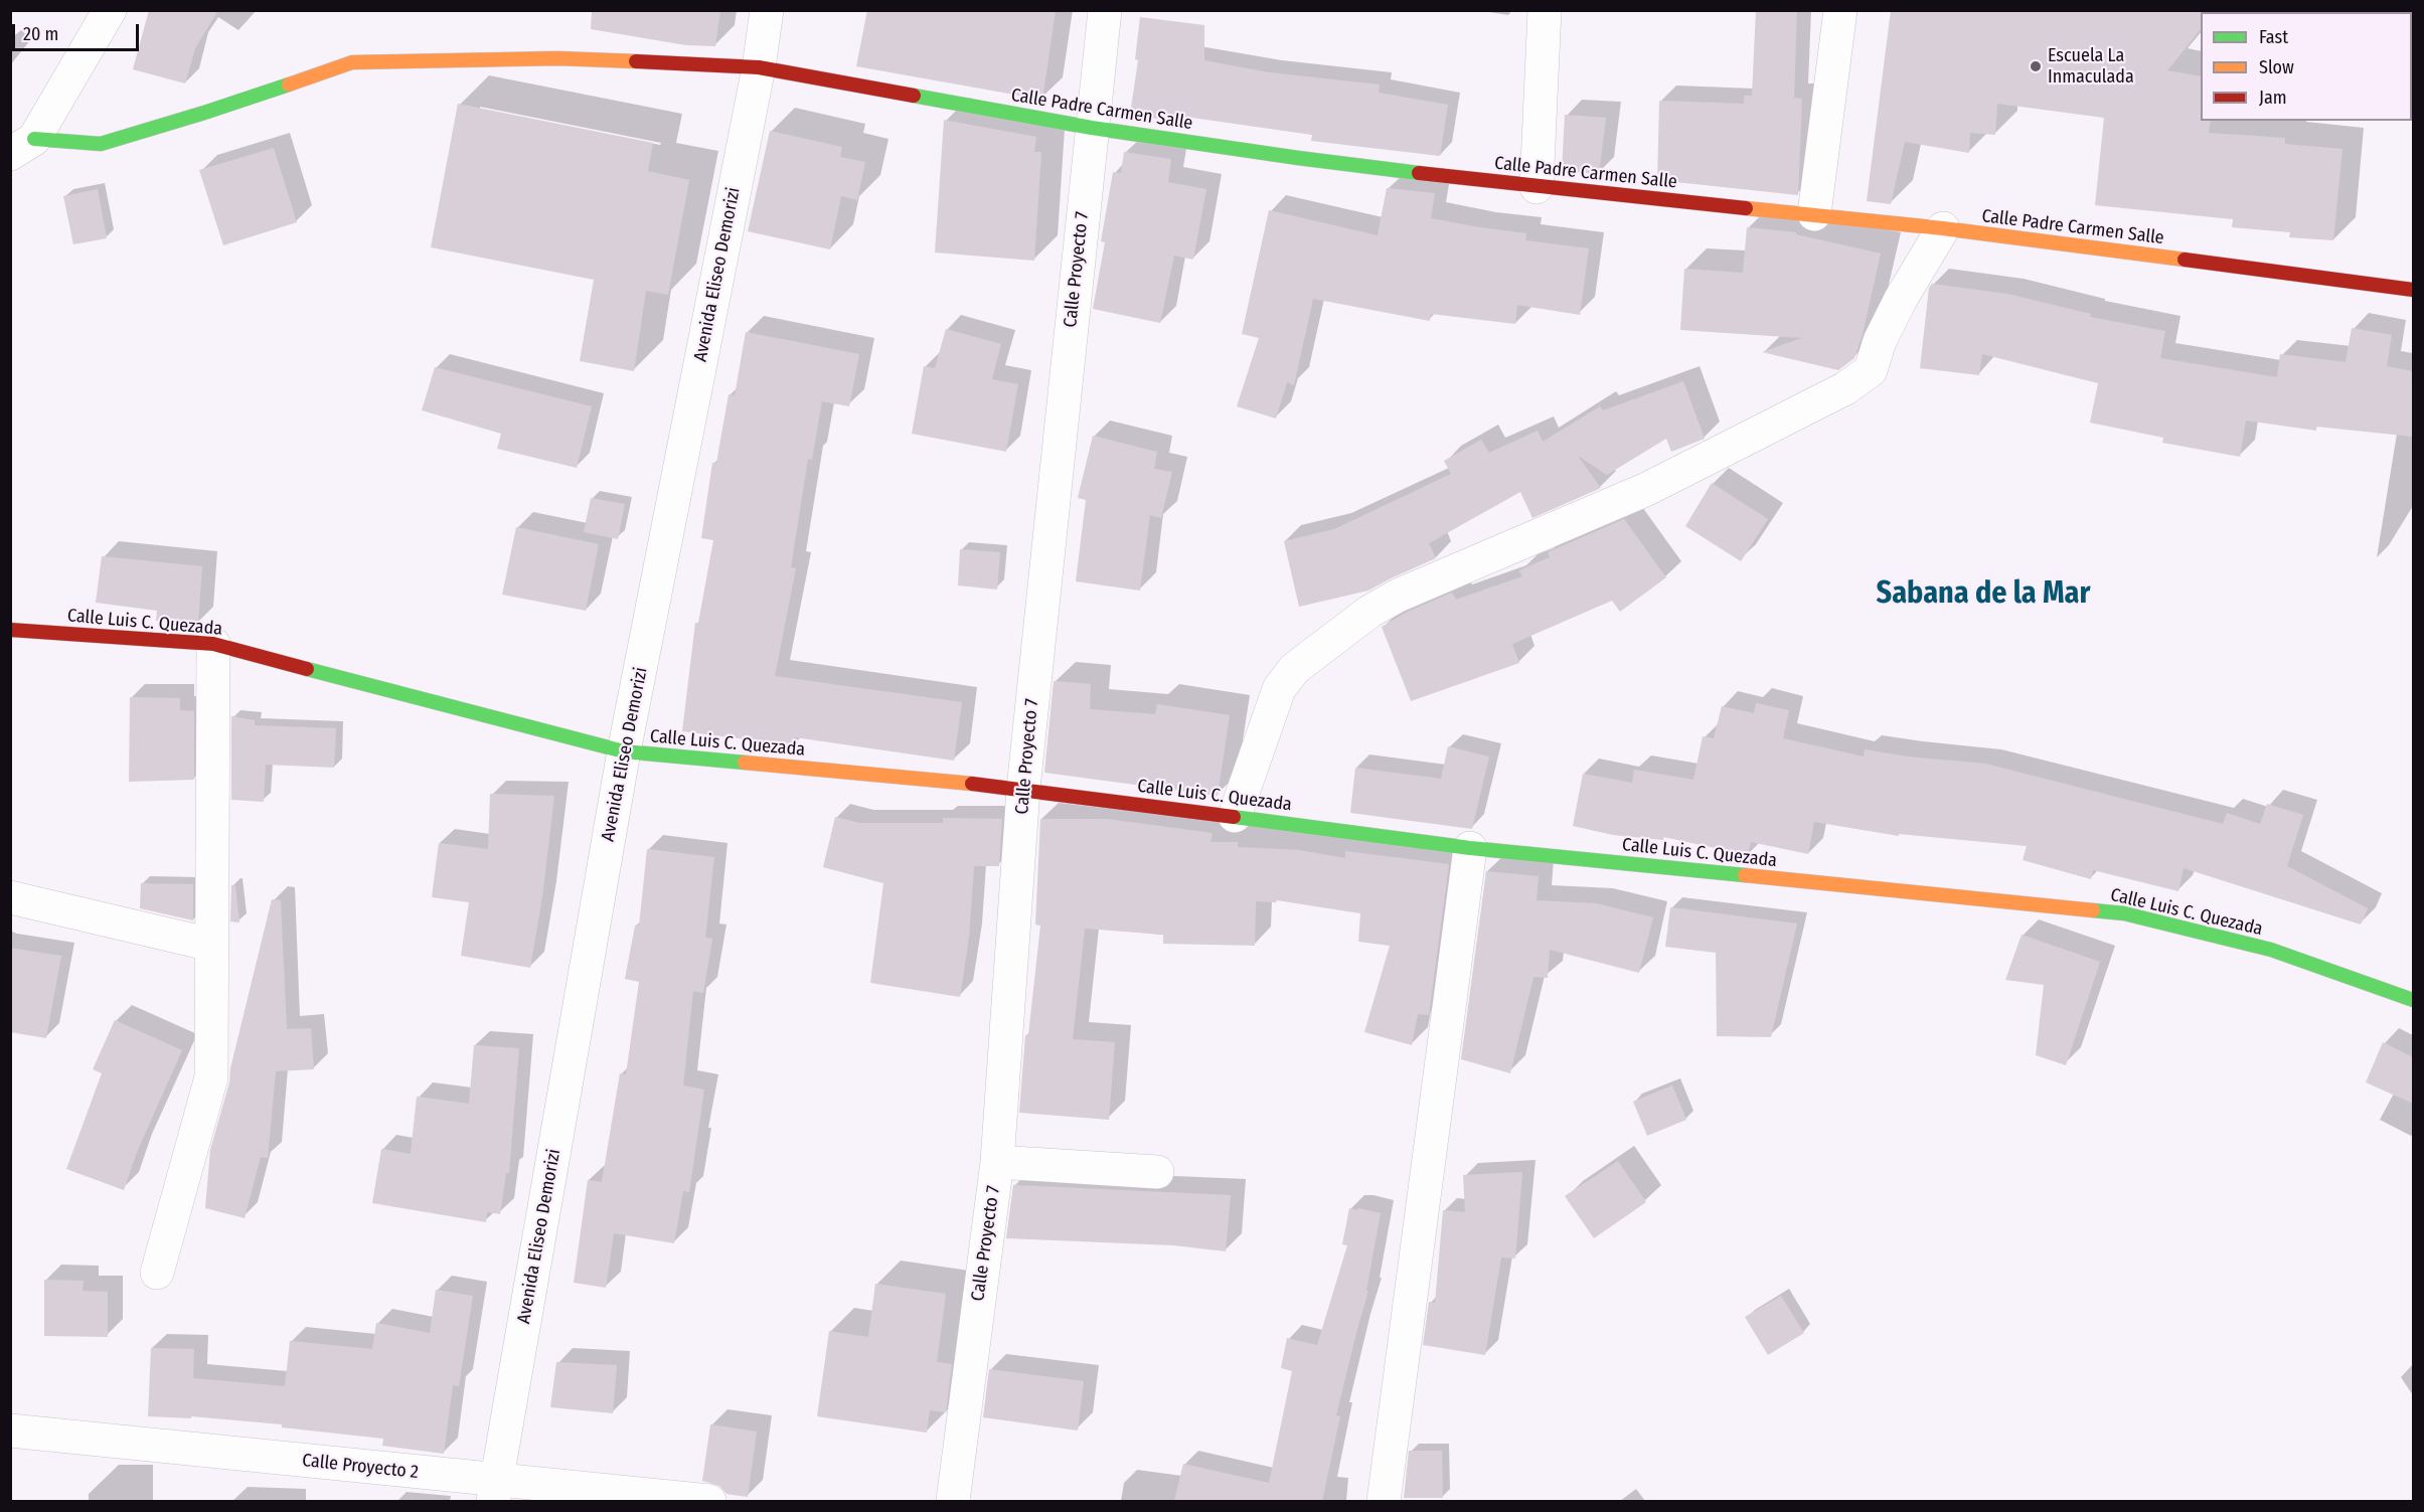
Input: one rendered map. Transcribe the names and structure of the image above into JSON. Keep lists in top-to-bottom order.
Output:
{
  "streets": {
    "street": [
      "Calle Padre Carmen Salle",
      "Calle Proyecto 7",
      "Avenida Eliseo Demorizi",
      "Calle Luis C. Quezada",
      "Calle Proyecto 2"
    ]
  },
  "crossings": [
    ["Calle Padre Carmen Salle", "Calle Proyecto 7"],
    ["Calle Padre Carmen Salle", "Avenida Eliseo Demorizi"],
    ["Calle Proyecto 7", "Calle Luis C. Quezada"],
    ["Avenida Eliseo Demorizi", "Calle Luis C. Quezada"],
    ["Avenida Eliseo Demorizi", "Calle Proyecto 2"]
  ],
  "districts": ["Sabana de la Mar"],
  "places": ["Escuela La Inmaculada"],
  "legend": ["Fast", "Slow", "Jam"],
  "scale_bar": "20 m"
}
